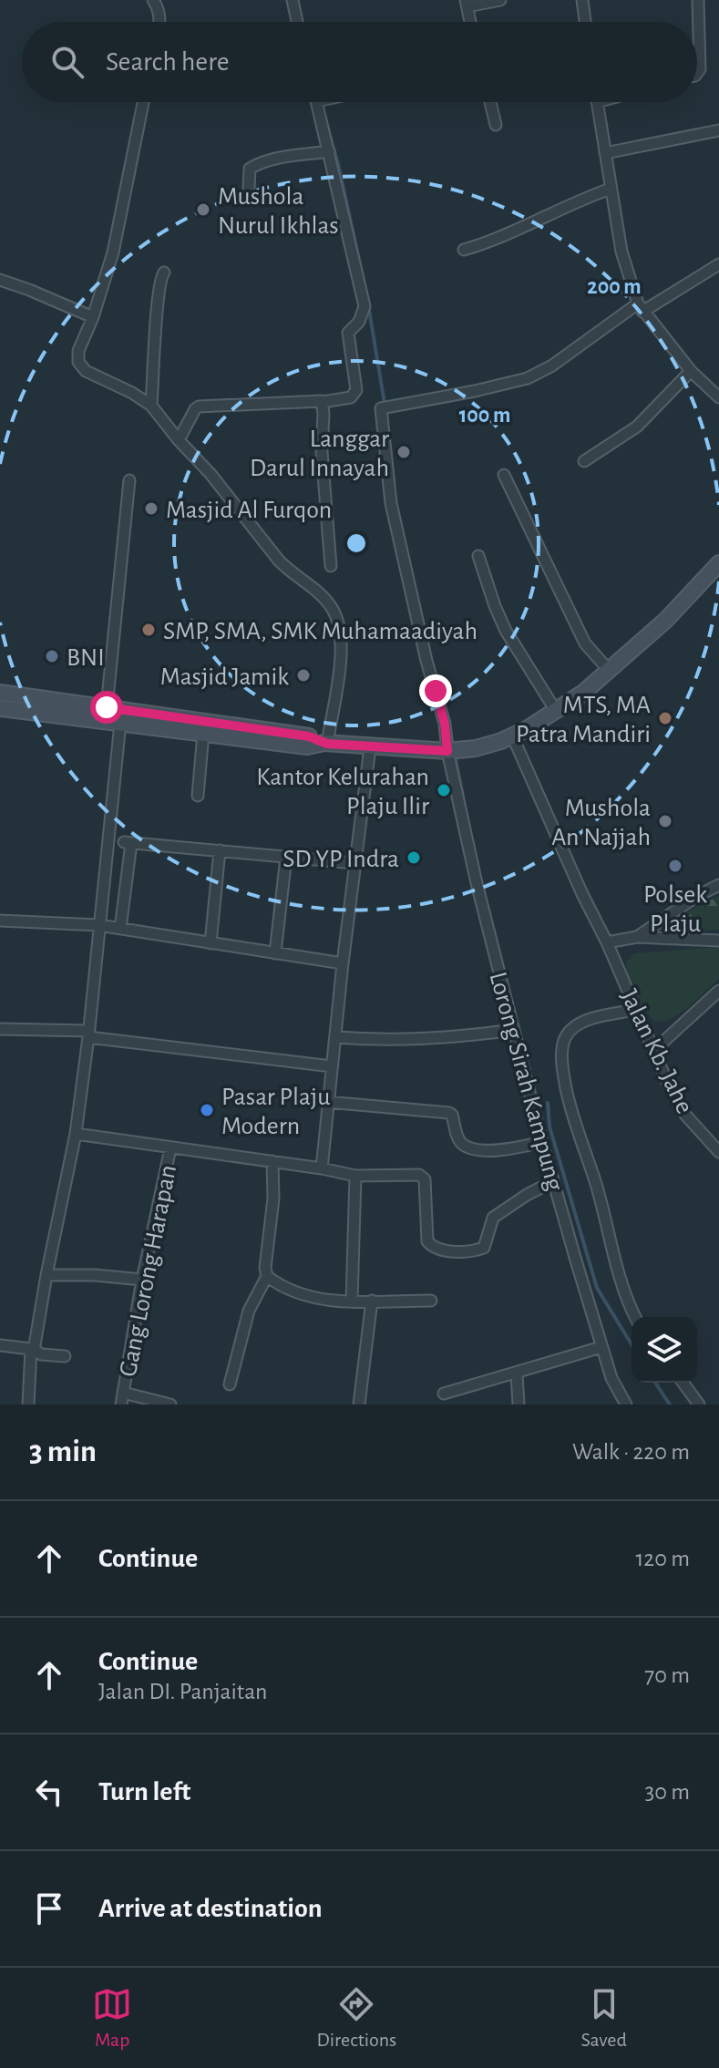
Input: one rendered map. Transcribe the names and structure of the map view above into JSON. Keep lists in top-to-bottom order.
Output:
{
  "streets": {
    "street": ["Jalan Kb. Jahe", "Lorong Sirah Kampung", "Gang Lorong Harapan"]
  },
  "places": [
    "Mushola Nurul Ikhlas",
    "Langgar Darul Innayah",
    "Masjid Al Furqon",
    "SMP, SMA, SMK Muhamaadiyah",
    "BNI",
    "Masjid Jamik",
    "MTS, MA Patra Mandiri",
    "Kantor Kelurahan Plaju Ilir",
    "Mushola An Najjah",
    "SD YP Indra",
    "Polsek Plaju",
    "Pasar Plaju Modern"
  ],
  "page": {
    "search": "Search here",
    "heading": ["3 min", "Walk · 220 m"],
    "list": [
      ["Continue", "120 m"],
      ["Continue", "Jalan DI. Panjaitan", "70 m"],
      ["Turn left", "30 m"],
      "Arrive at destination"
    ],
    "nav": ["Map", "Directions", "Saved"]
  },
  "rings": ["200 m", "100 m"]
}
